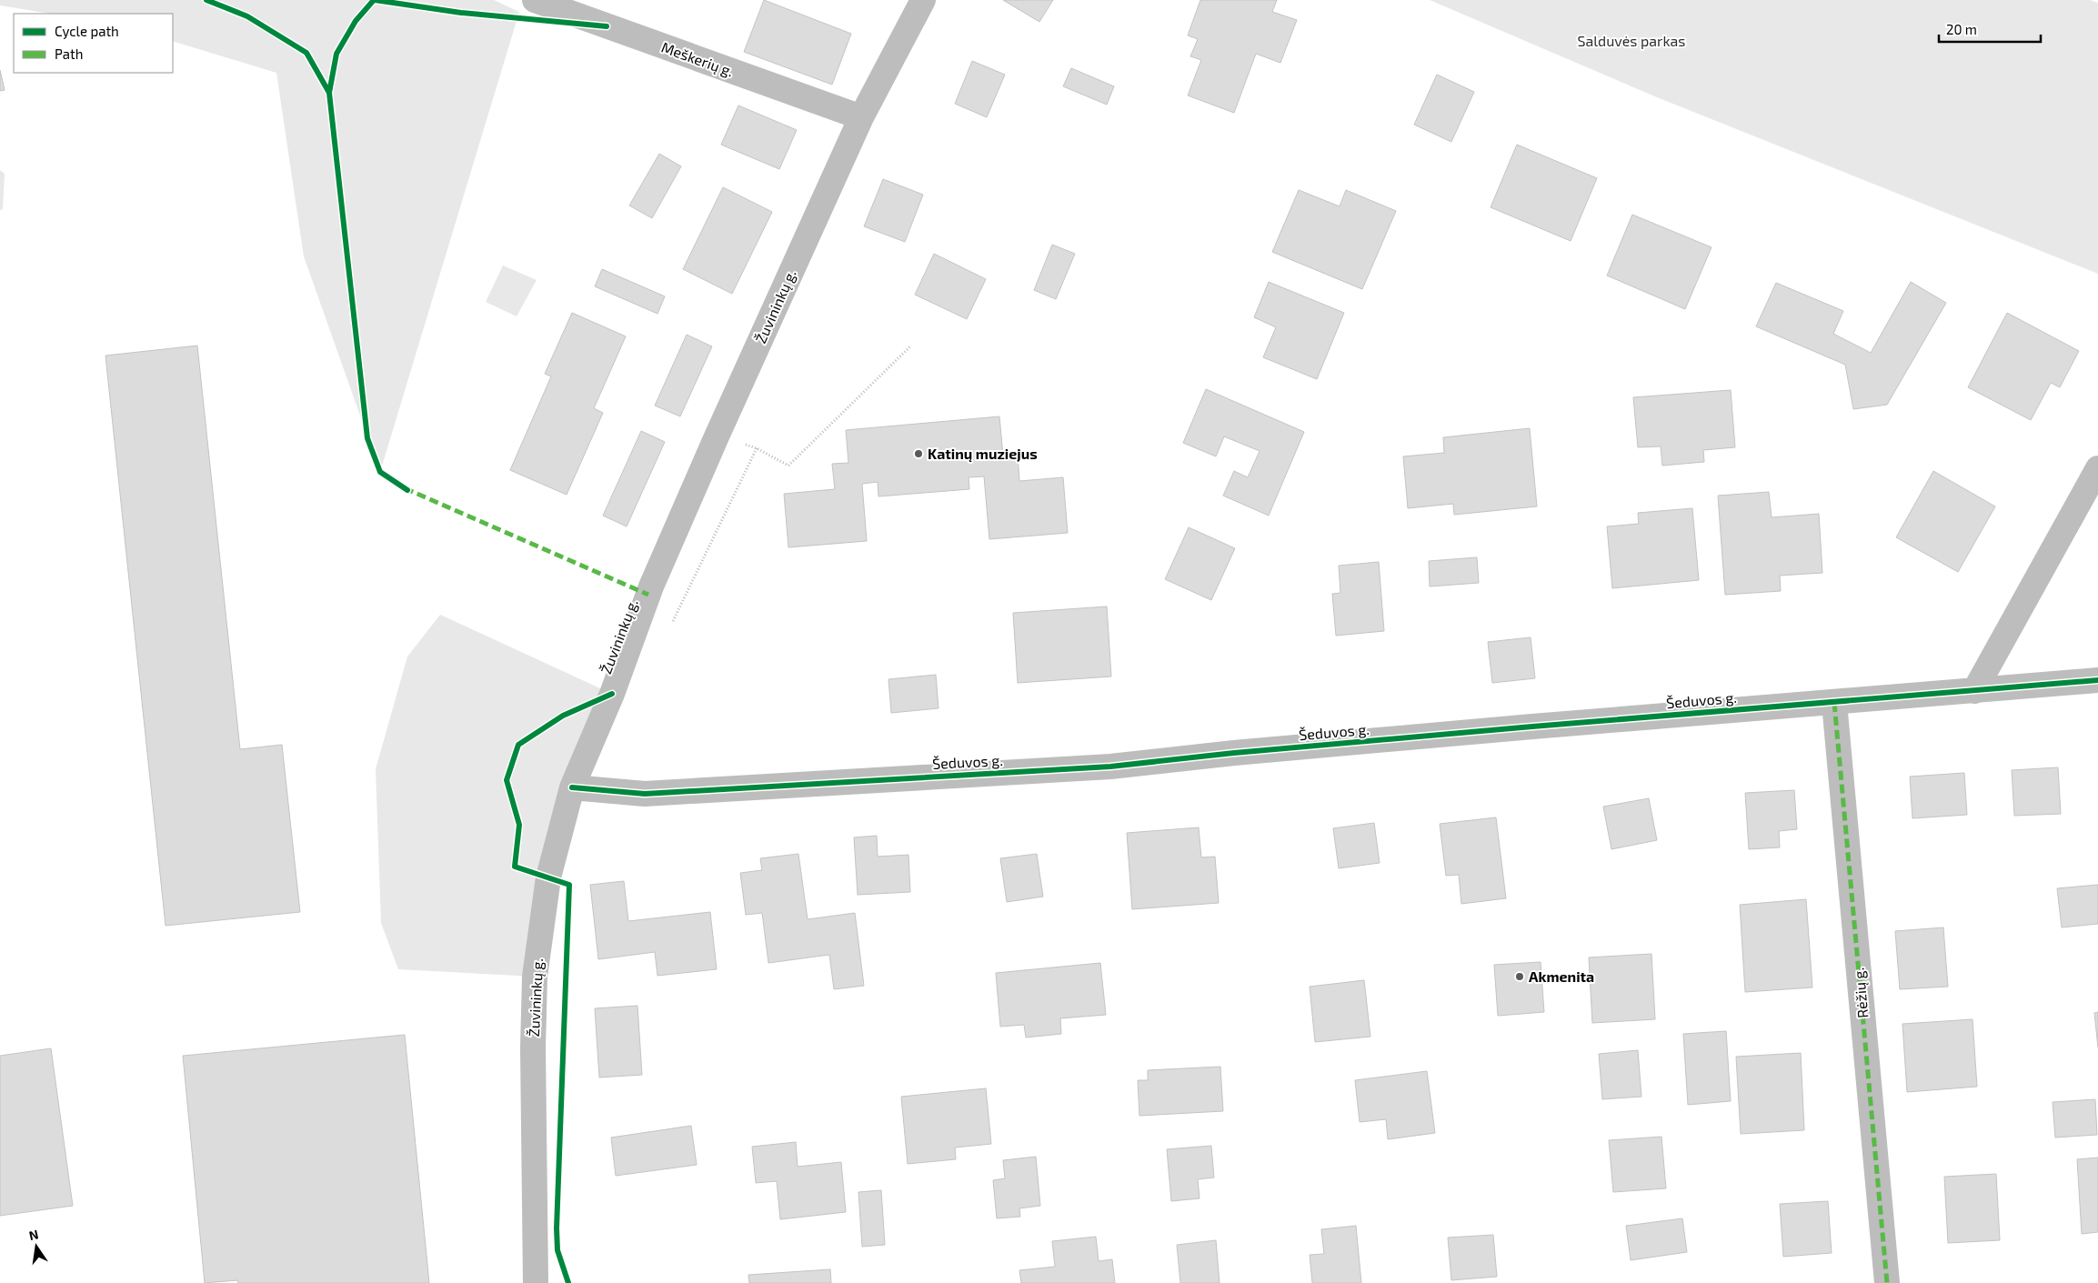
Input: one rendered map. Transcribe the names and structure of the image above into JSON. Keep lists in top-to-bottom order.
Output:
{
  "streets": {
    "street": [
      "Meškerių g.",
      "Žuvininkų g.",
      "Šeduvos g.",
      "Rėžių g."
    ]
  },
  "crossings": [
    ["Meškerių g.", "Žuvininkų g."],
    ["Žuvininkų g.", "Šeduvos g."],
    ["Šeduvos g.", "Rėžių g."]
  ],
  "parks": ["Salduvės parkas"],
  "places": ["Katinų muziejus", "Akmenita"],
  "legend": ["Cycle path", "Path"],
  "scale_bar": "20 m",
  "north": "top"
}
